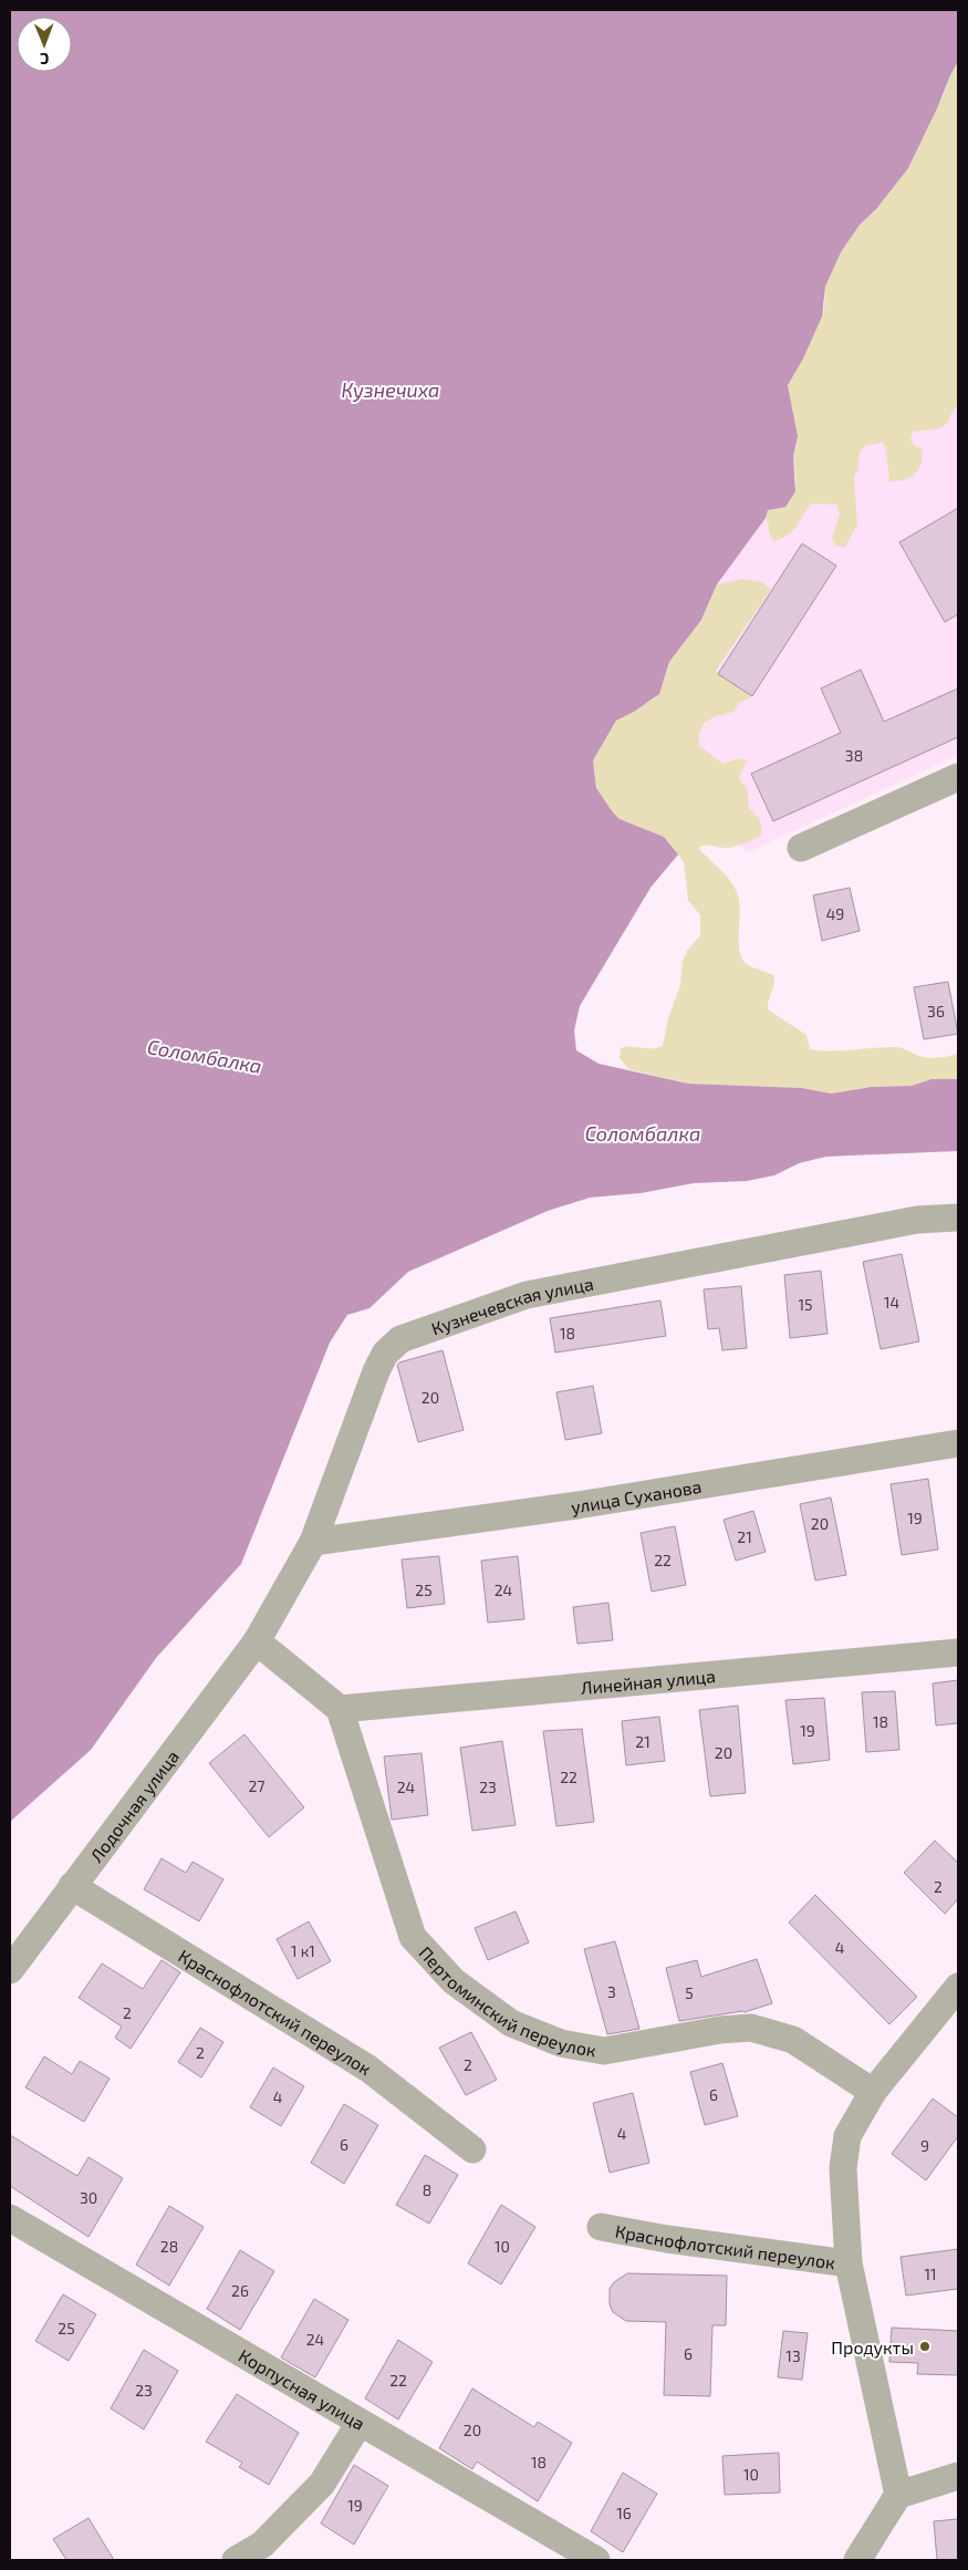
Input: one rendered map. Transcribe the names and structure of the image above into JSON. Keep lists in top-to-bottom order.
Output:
{
  "streets": {
    "street": [
      "Кузнечевская улица",
      "улица Суханова",
      "Линейная улица",
      "Лодочная улица",
      "Пертоминский переулок",
      "Краснофлотский переулок",
      "Корпусная улица"
    ]
  },
  "crossings": [
    ["Кузнечевская улица", "улица Суханова"],
    ["Кузнечевская улица", "Лодочная улица"],
    ["Линейная улица", "Пертоминский переулок"],
    ["Лодочная улица", "Краснофлотский переулок"]
  ],
  "water": ["Кузнечиха", "Соломбалка"],
  "places": ["Продукты"],
  "house_numbers": [
    "38",
    "49",
    "36",
    "14",
    "15",
    "18",
    "20",
    "19",
    "20",
    "21",
    "22",
    "25",
    "24",
    "18",
    "19",
    "21",
    "20",
    "22",
    "27",
    "24",
    "23",
    "2",
    "4",
    "1 к1",
    "3",
    "5",
    "2",
    "2",
    "2",
    "6",
    "4",
    "4",
    "6",
    "9",
    "8",
    "30",
    "28",
    "10",
    "11",
    "26",
    "25",
    "24",
    "6",
    "13",
    "22",
    "23",
    "20",
    "18",
    "10",
    "19",
    "16"
  ],
  "north": "bottom"
}
